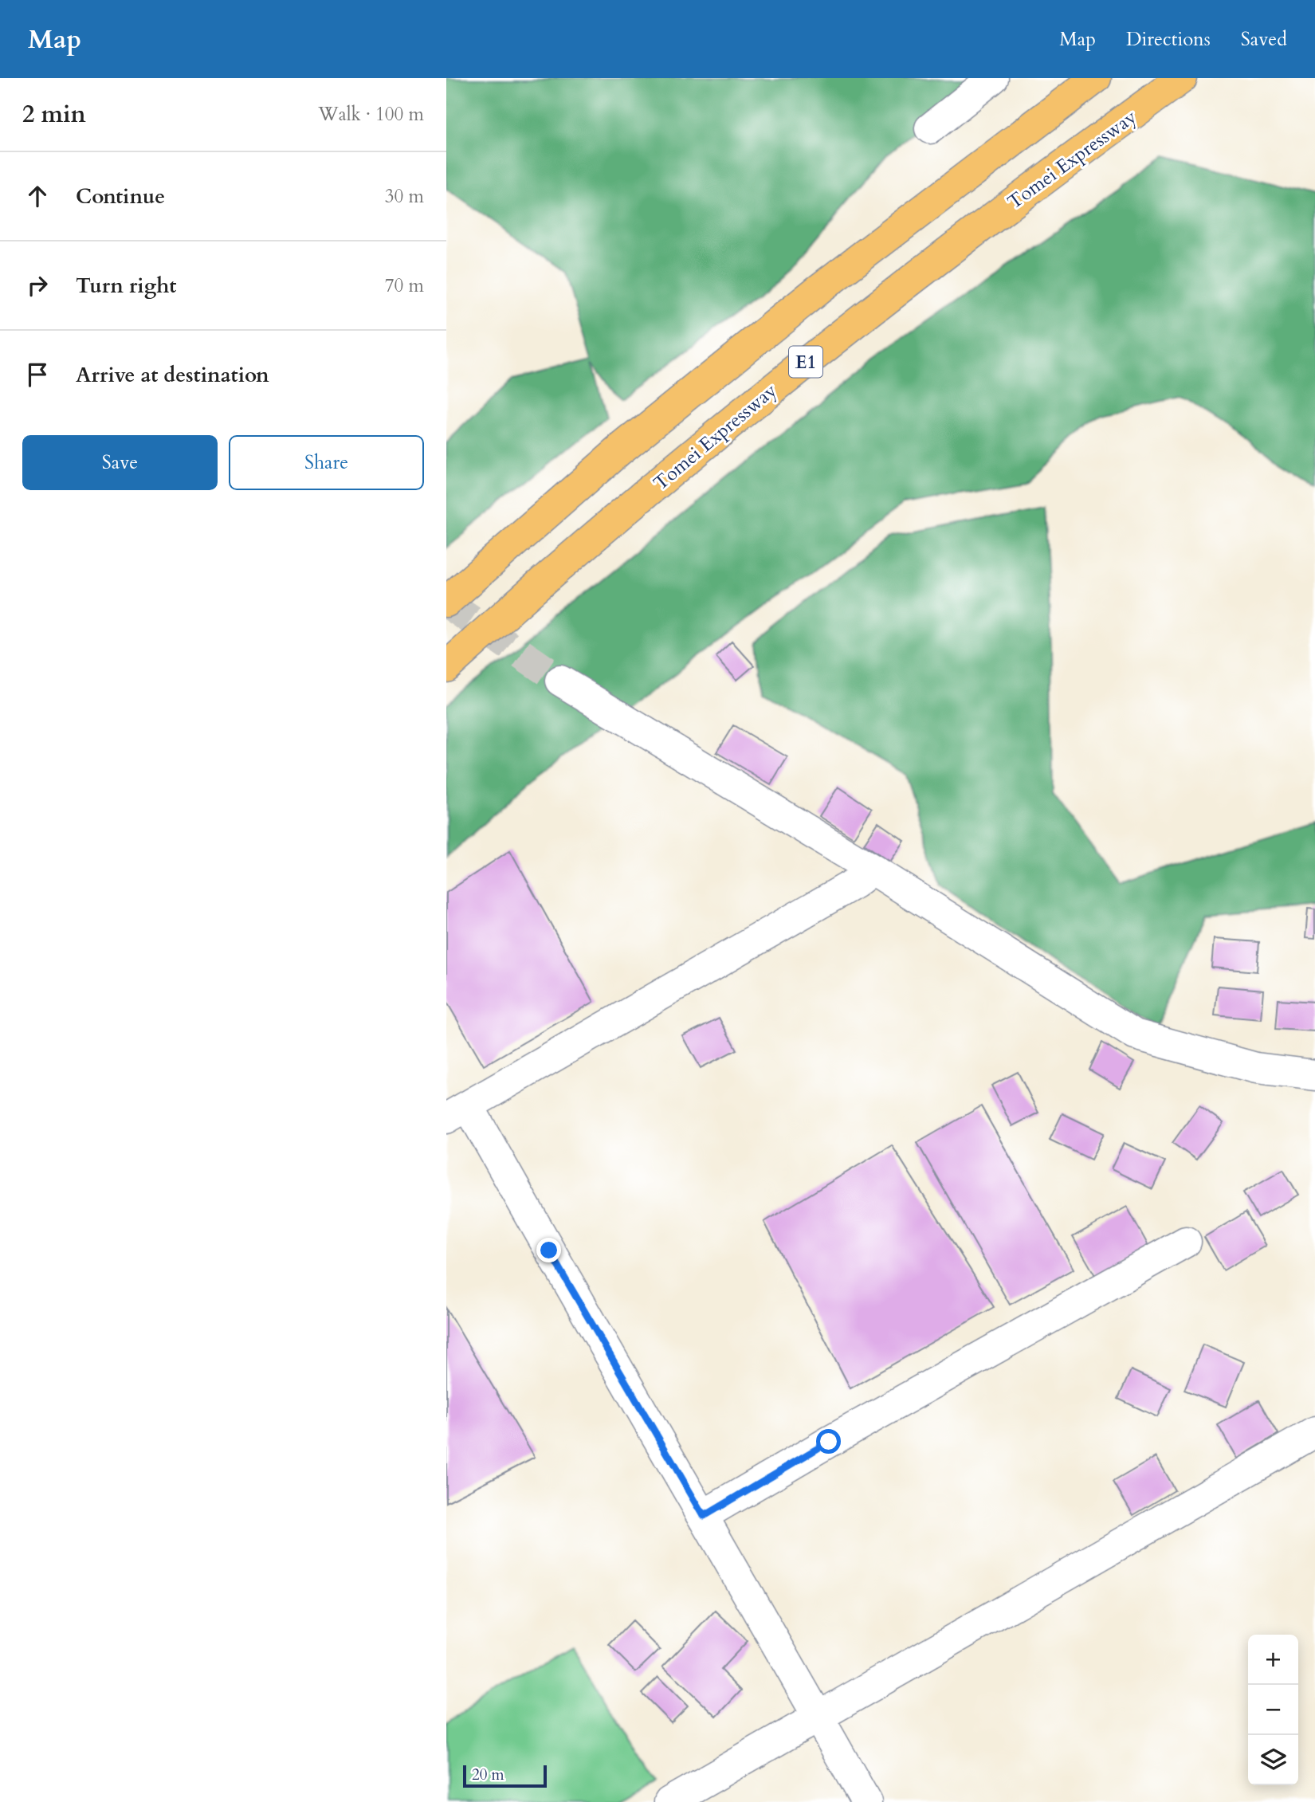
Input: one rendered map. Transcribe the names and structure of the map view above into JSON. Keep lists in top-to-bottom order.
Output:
{
  "streets": {
    "highway": ["Tomei Expressway", "E1"]
  },
  "scale_bar": "20 m",
  "page": {
    "header": "Map",
    "nav": ["Map", "Directions", "Saved"],
    "heading": ["2 min", "Walk · 100 m"],
    "list": [
      ["Continue", "30 m"],
      ["Turn right", "70 m"],
      "Arrive at destination"
    ],
    "buttons": ["Save", "Share"],
    "map_buttons": ["+", "−"],
    "scale": "20 m"
  }
}
